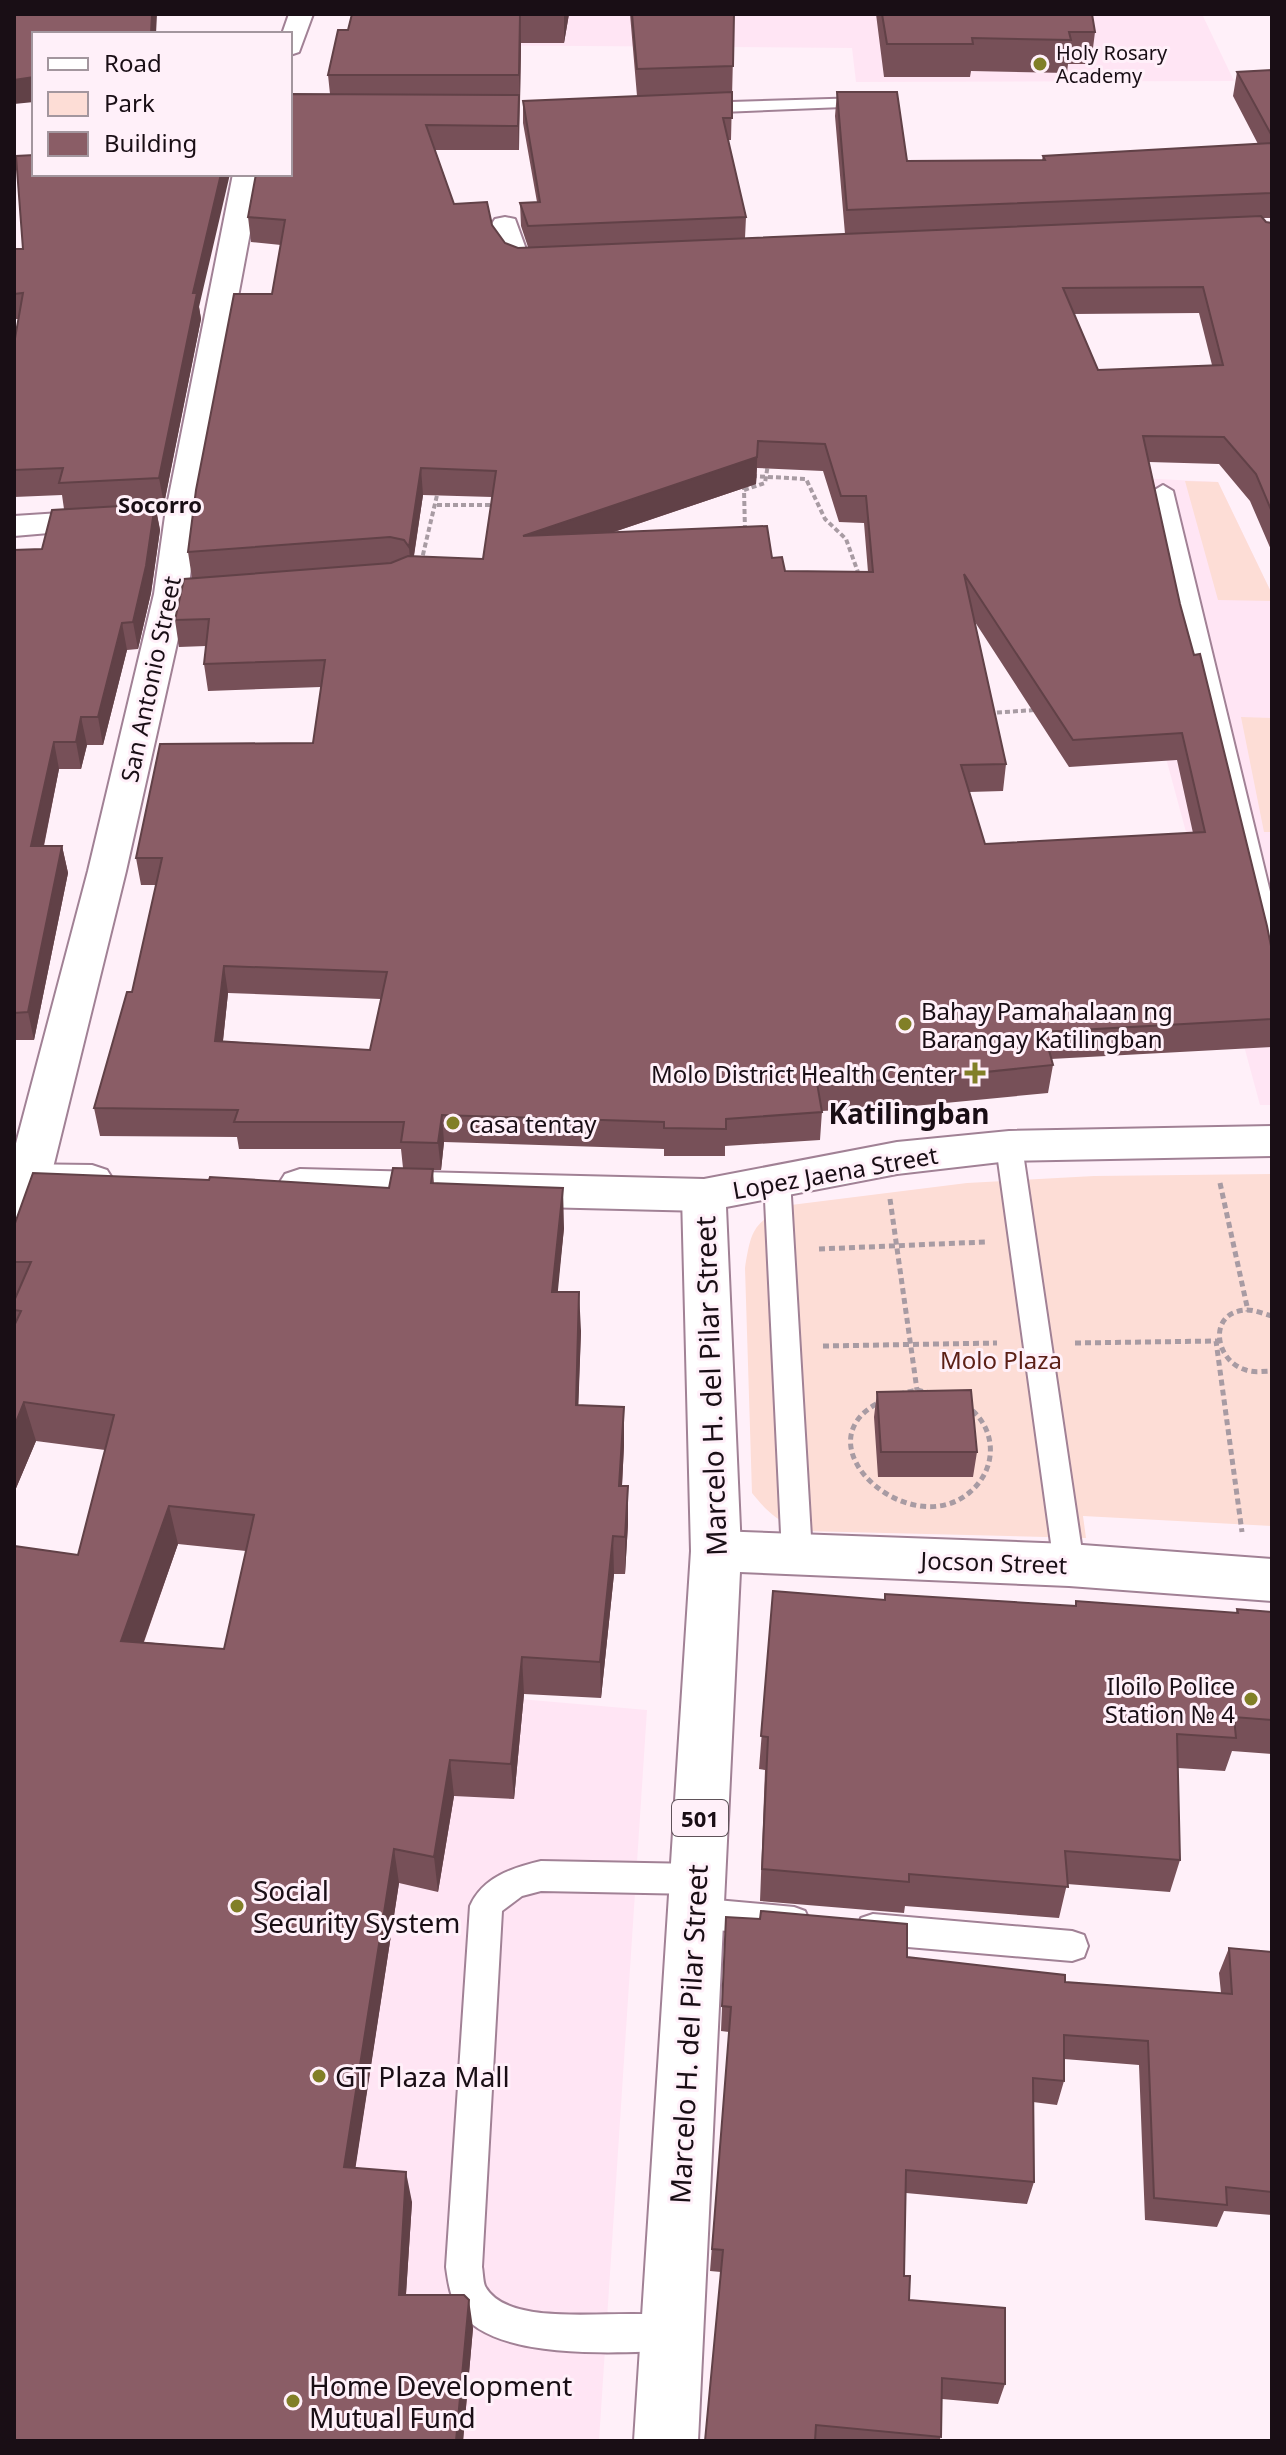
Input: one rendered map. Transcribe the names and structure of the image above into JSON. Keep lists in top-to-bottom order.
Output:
{
  "streets": {
    "street": [
      "San Antonio Street",
      "Lopez Jaena Street",
      "Marcelo H. del Pilar Street",
      "Jocson Street",
      "501"
    ]
  },
  "crossings": [
    ["Lopez Jaena Street", "Marcelo H. del Pilar Street"],
    ["Marcelo H. del Pilar Street", "Jocson Street"]
  ],
  "districts": ["Socorro", "Katilingban"],
  "parks": ["Molo Plaza"],
  "places": {
    "other": [
      "Holy Rosary Academy",
      "Bahay Pamahalaan ng Barangay Katilingban",
      "casa tentay",
      "Iloilo Police Station № 4",
      "Social Security System",
      "GT Plaza Mall",
      "Home Development Mutual Fund"
    ],
    "health": ["Molo District Health Center"]
  },
  "legend": ["Road", "Park", "Building"]
}
